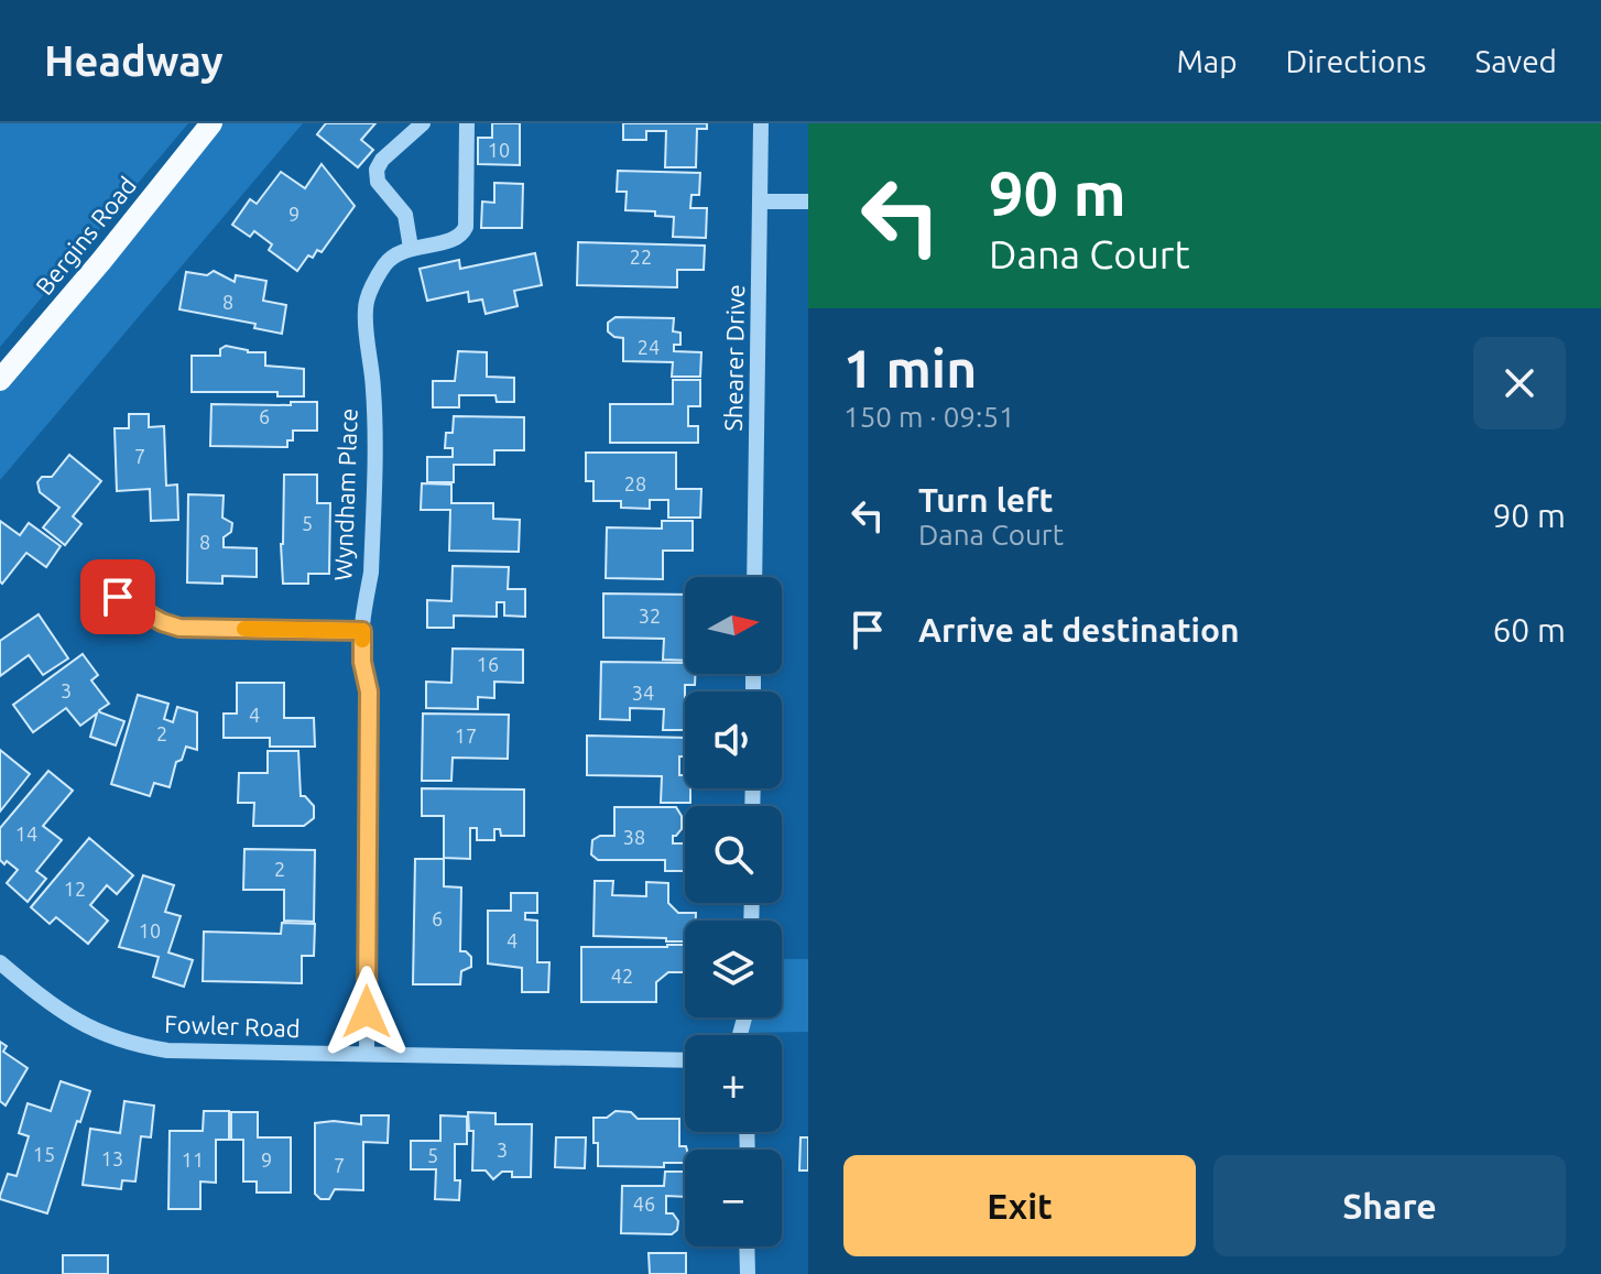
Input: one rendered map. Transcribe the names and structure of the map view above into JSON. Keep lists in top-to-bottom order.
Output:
{
  "streets": {
    "main road": ["Bergins Road"],
    "street": ["Shearer Drive", "Wyndham Place", "Fowler Road"]
  },
  "crossings": [
    ["Wyndham Place", "Fowler Road"]
  ],
  "house_numbers": [
    "10",
    "9",
    "22",
    "8",
    "24",
    "6",
    "7",
    "28",
    "5",
    "8",
    "32",
    "16",
    "3",
    "34",
    "4",
    "2",
    "17",
    "14",
    "38",
    "2",
    "12",
    "6",
    "10",
    "4",
    "42",
    "3",
    "15",
    "5",
    "13",
    "11",
    "9",
    "7",
    "46"
  ],
  "north": "right",
  "page": {
    "header": "Headway",
    "nav": ["Map", "Directions", "Saved"],
    "turn": ["90 m", "Dana Court"],
    "heading": ["1 min", "150 m · 09:51"],
    "list": [
      {
        "name": "Turn left",
        "note": "Dana Court",
        "value": "90 m"
      },
      {
        "name": "Arrive at destination",
        "value": "60 m"
      }
    ],
    "map_buttons": ["+", "−"],
    "buttons": ["Exit", "Share"]
  }
}
